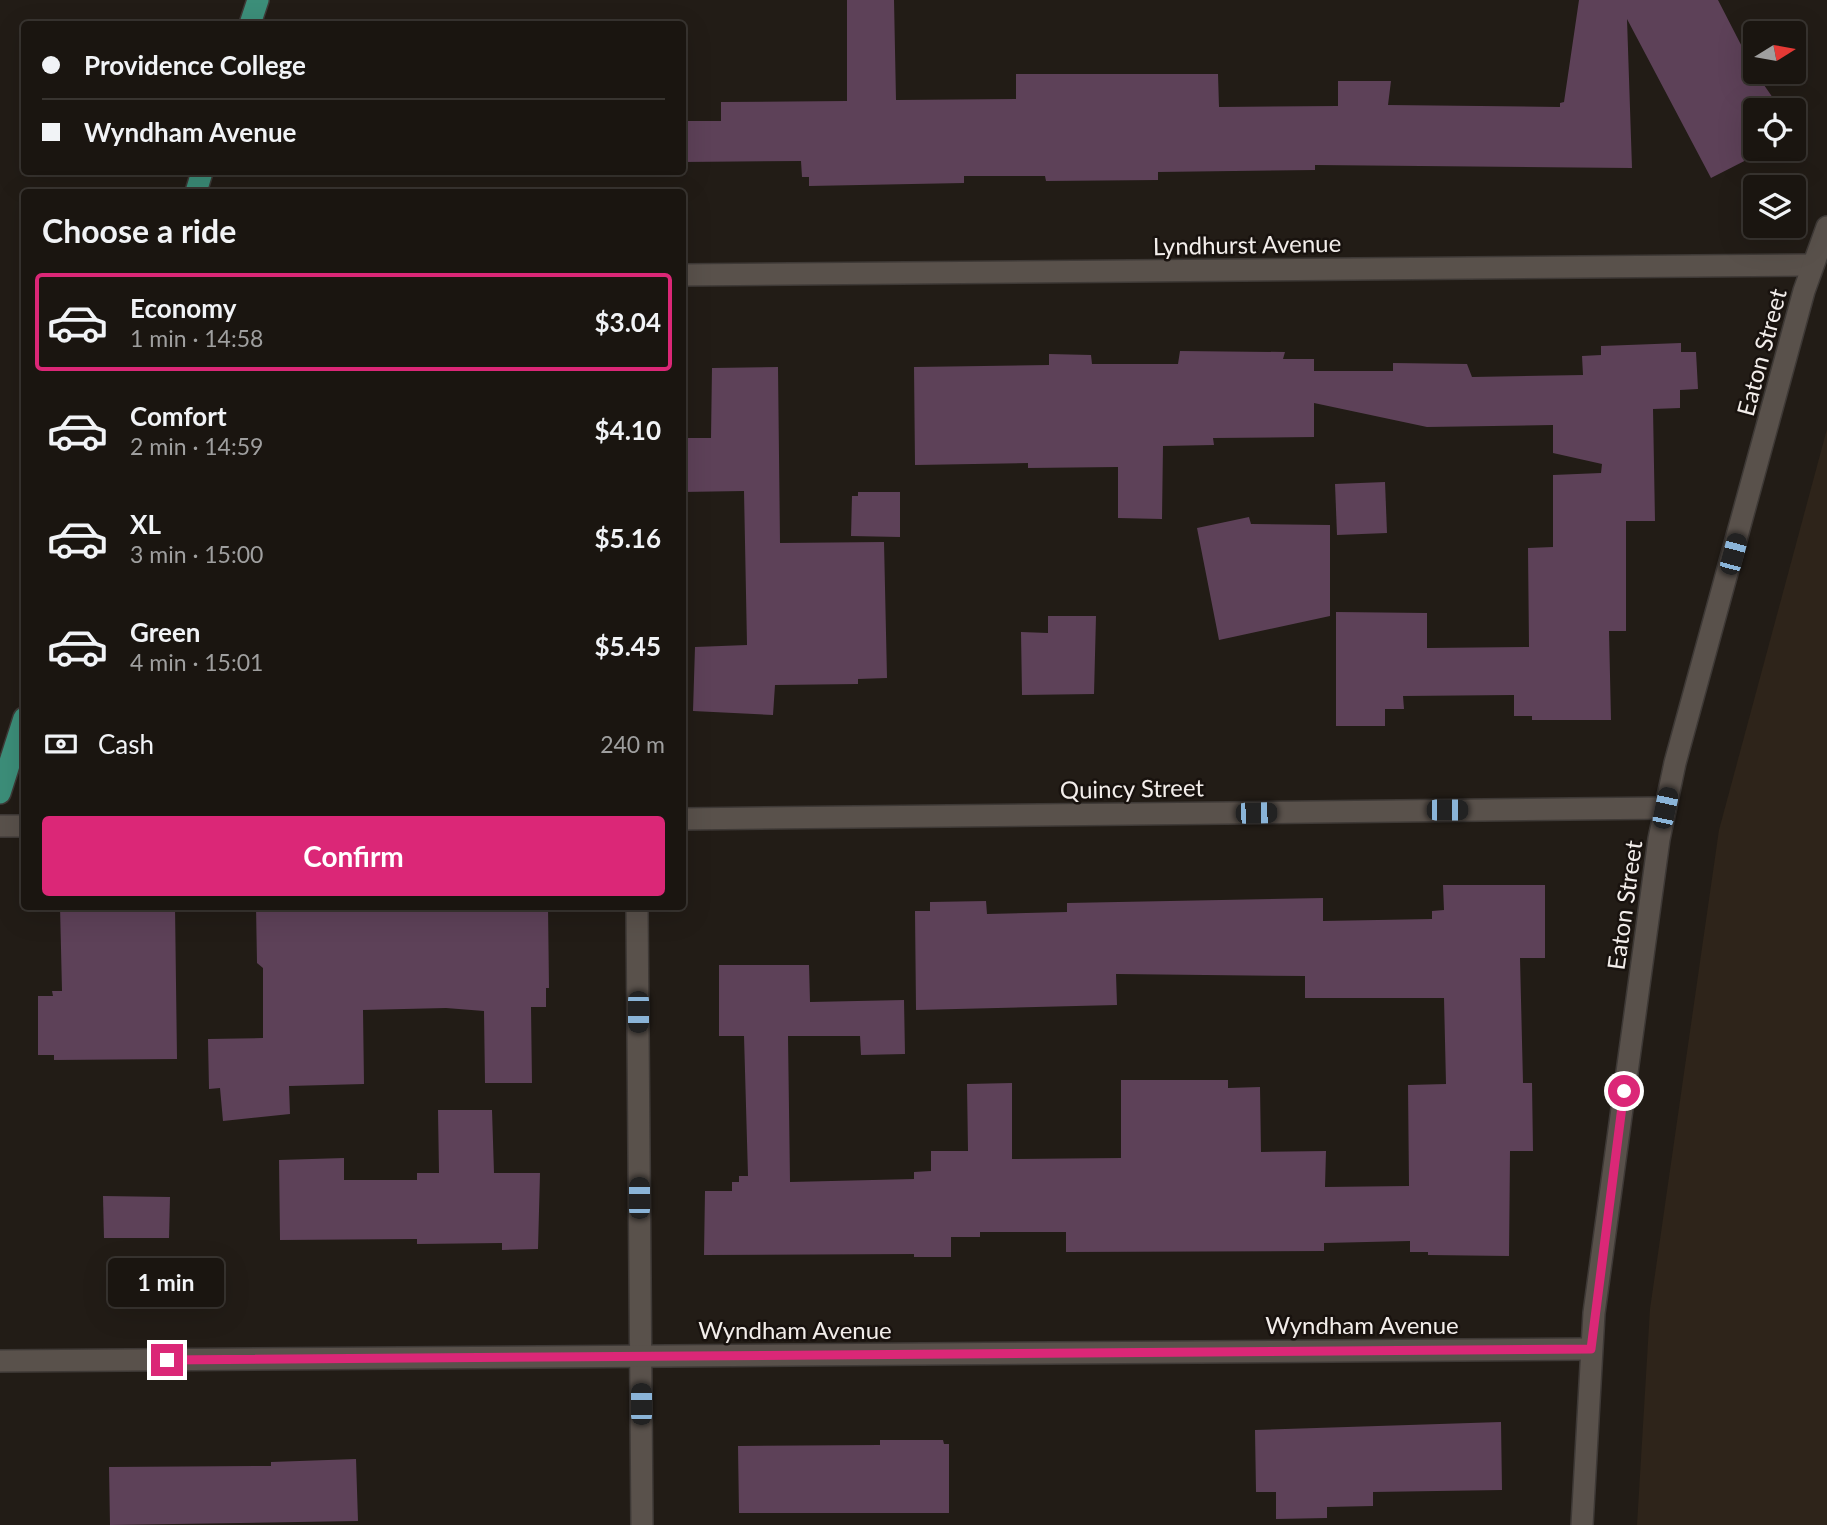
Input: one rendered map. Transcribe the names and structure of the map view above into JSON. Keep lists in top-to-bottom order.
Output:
{
  "streets": {
    "street": [
      "Lyndhurst Avenue",
      "Eaton Street",
      "Quincy Street",
      "Wyndham Avenue"
    ]
  },
  "crossings": [
    ["Lyndhurst Avenue", "Eaton Street"],
    ["Eaton Street", "Quincy Street"],
    ["Eaton Street", "Wyndham Avenue"]
  ],
  "north": "right",
  "page": {
    "banner": ["Providence College", "Wyndham Avenue"],
    "heading": "Choose a ride",
    "list": [
      {
        "name": "Economy",
        "note": "1 min · 14:58",
        "value": "$3.04"
      },
      {
        "name": "Comfort",
        "note": "2 min · 14:59",
        "value": "$4.10"
      },
      {
        "name": "XL",
        "note": "3 min · 15:00",
        "value": "$5.16"
      },
      {
        "name": "Green",
        "note": "4 min · 15:01",
        "value": "$5.45"
      }
    ],
    "pay": ["Cash", "240 m"],
    "buttons": "Confirm",
    "bubble": "1 min"
  }
}
